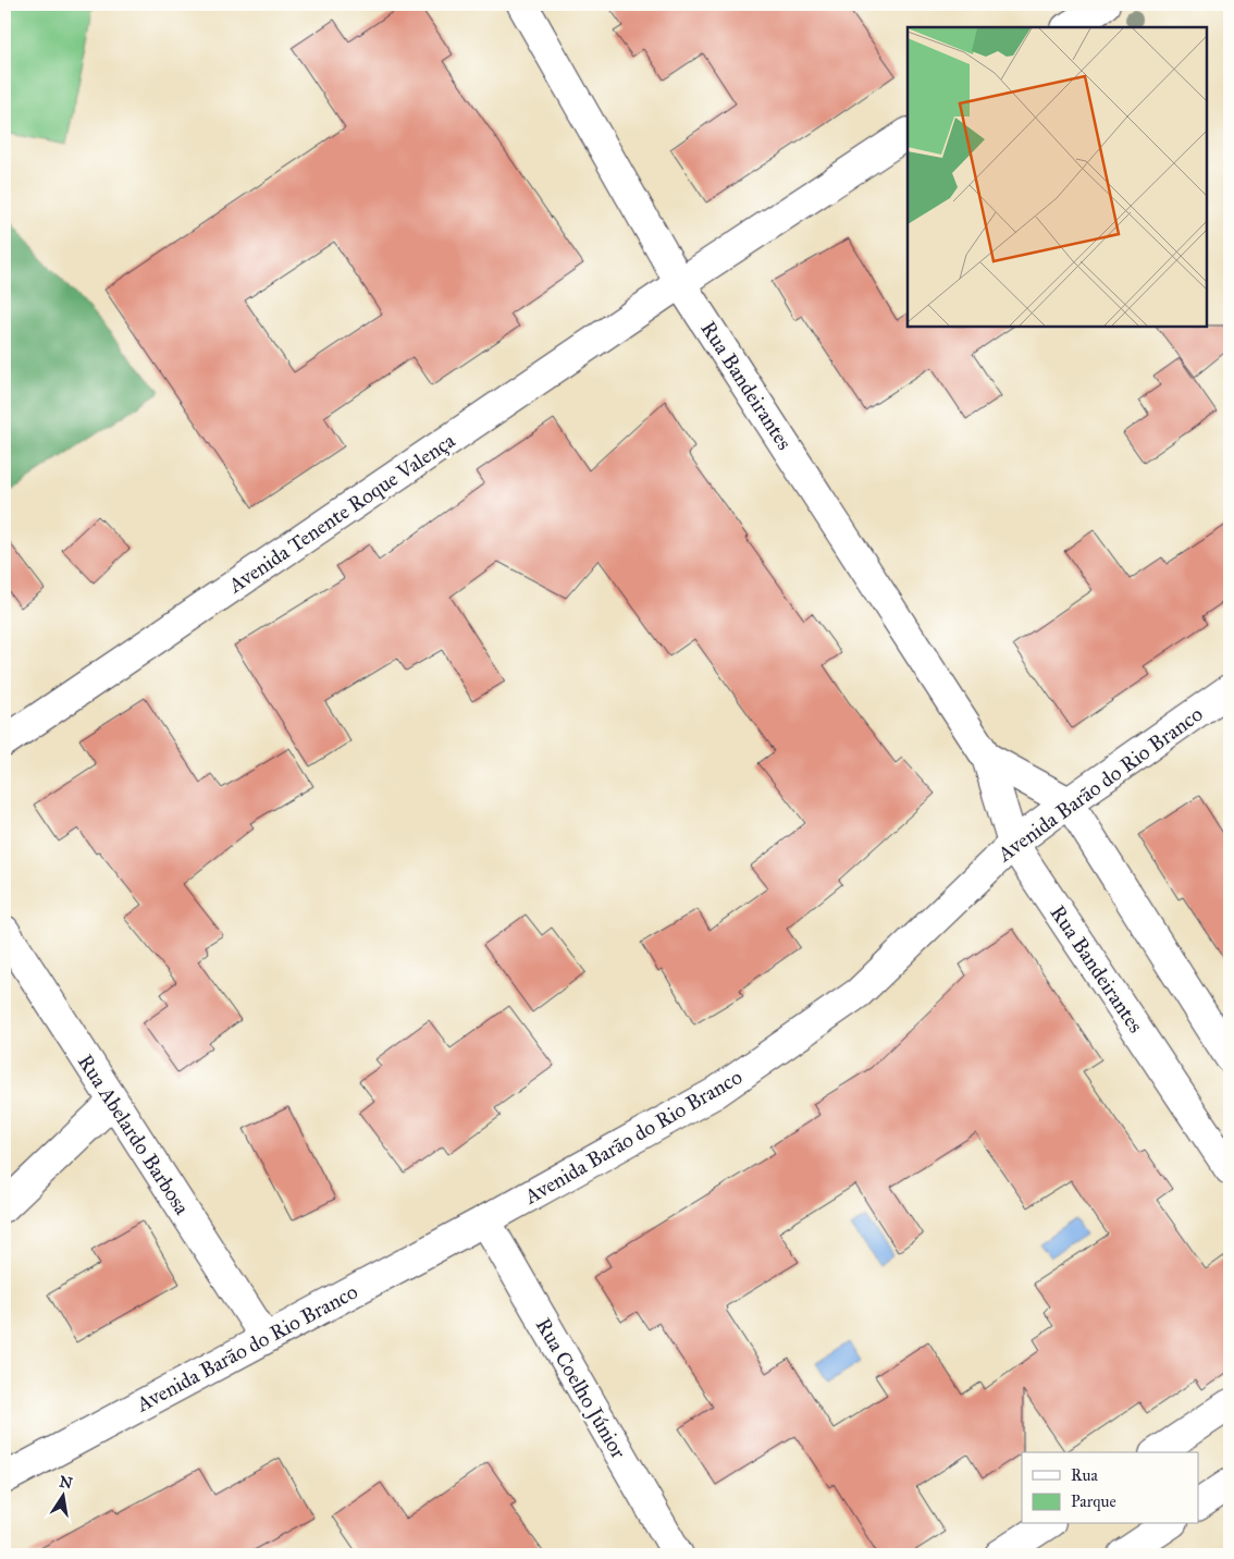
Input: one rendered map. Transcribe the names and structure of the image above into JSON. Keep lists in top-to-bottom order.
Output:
{
  "streets": {
    "street": [
      "Rua Bandeirantes",
      "Avenida Tenente Roque Valença",
      "Avenida Barão do Rio Branco",
      "Rua Abelardo Barbosa",
      "Rua Coelho Júnior"
    ]
  },
  "crossings": [
    ["Rua Bandeirantes", "Avenida Tenente Roque Valença"],
    ["Rua Bandeirantes", "Avenida Barão do Rio Branco"],
    ["Avenida Barão do Rio Branco", "Rua Abelardo Barbosa"],
    ["Avenida Barão do Rio Branco", "Rua Coelho Júnior"]
  ],
  "legend": ["Rua", "Parque"],
  "north": "top"
}
